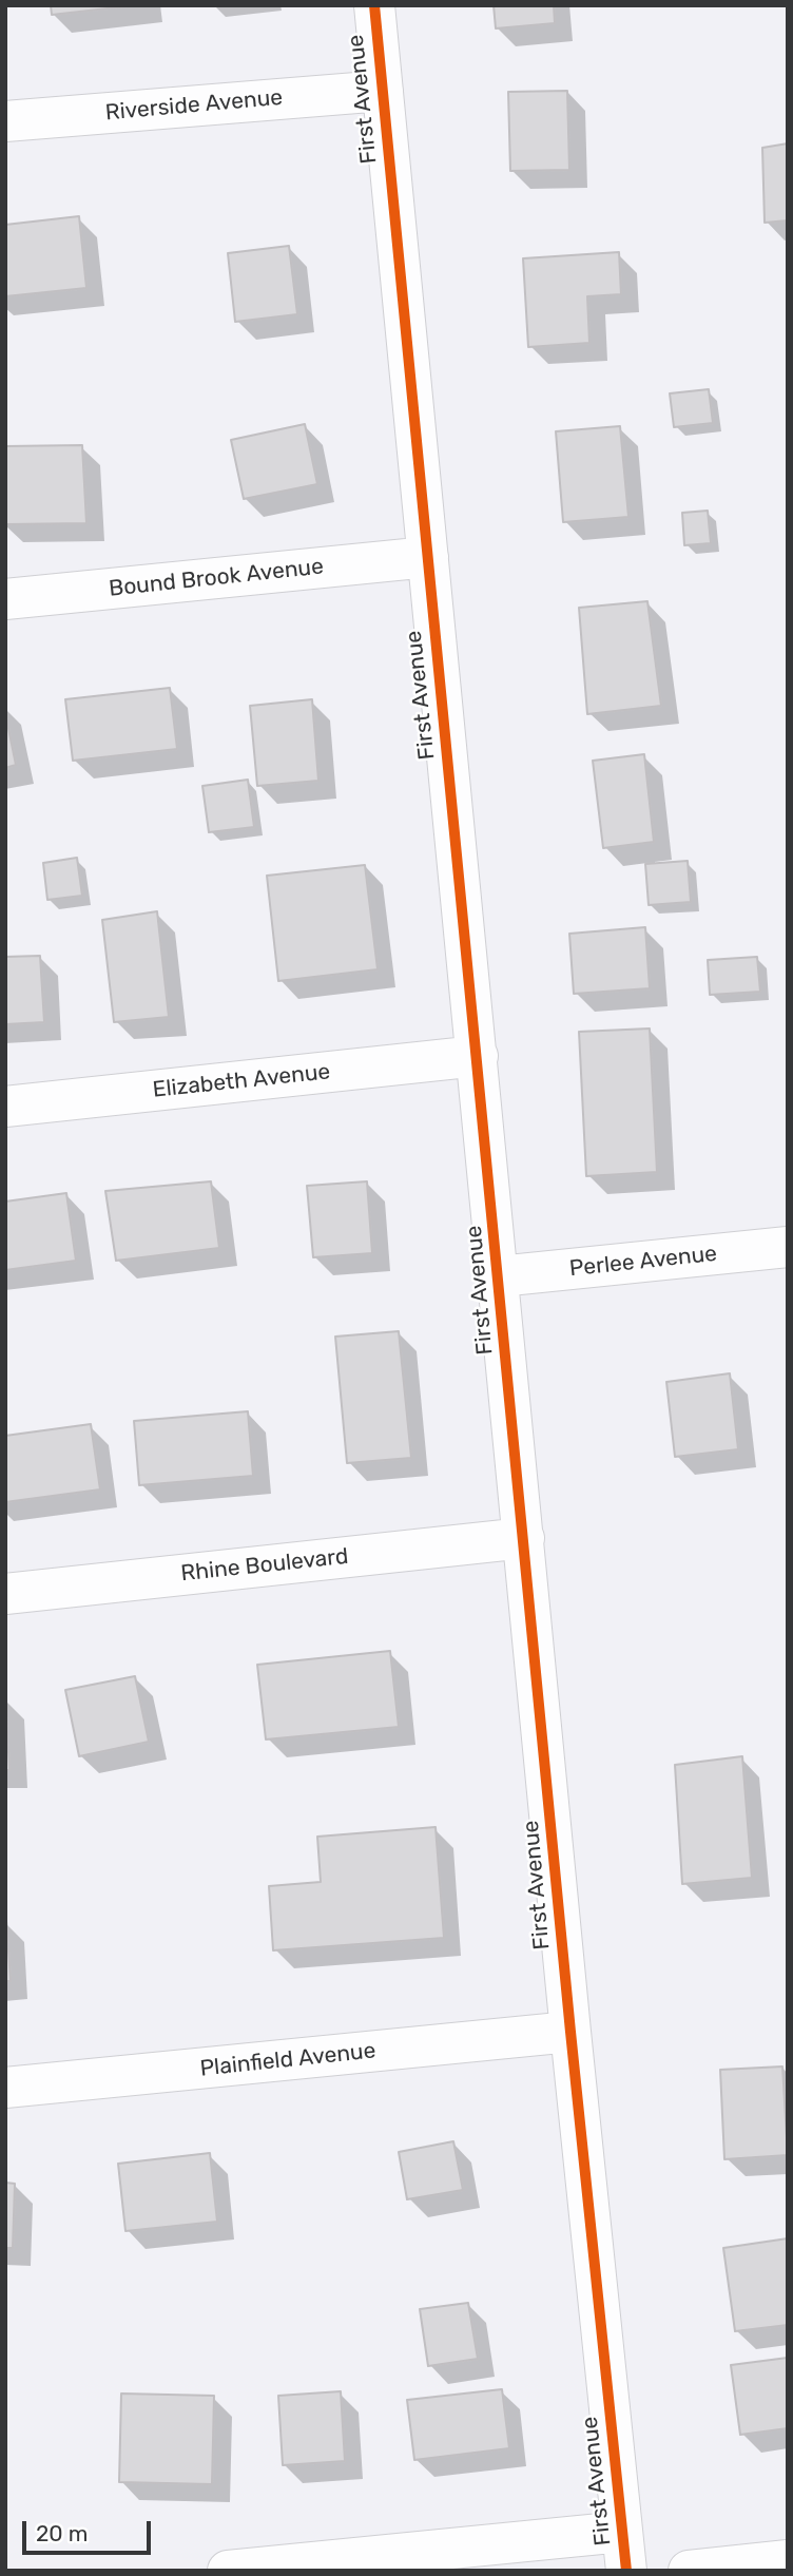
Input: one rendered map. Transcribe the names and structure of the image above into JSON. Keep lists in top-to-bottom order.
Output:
{
  "streets": {
    "street": [
      "First Avenue",
      "Riverside Avenue",
      "Bound Brook Avenue",
      "Elizabeth Avenue",
      "Perlee Avenue",
      "Rhine Boulevard",
      "Plainfield Avenue"
    ]
  },
  "crossings": [
    ["First Avenue", "Riverside Avenue"],
    ["First Avenue", "Bound Brook Avenue"],
    ["First Avenue", "Elizabeth Avenue"],
    ["First Avenue", "Perlee Avenue"],
    ["First Avenue", "Rhine Boulevard"],
    ["First Avenue", "Plainfield Avenue"]
  ],
  "scale_bar": "20 m"
}
